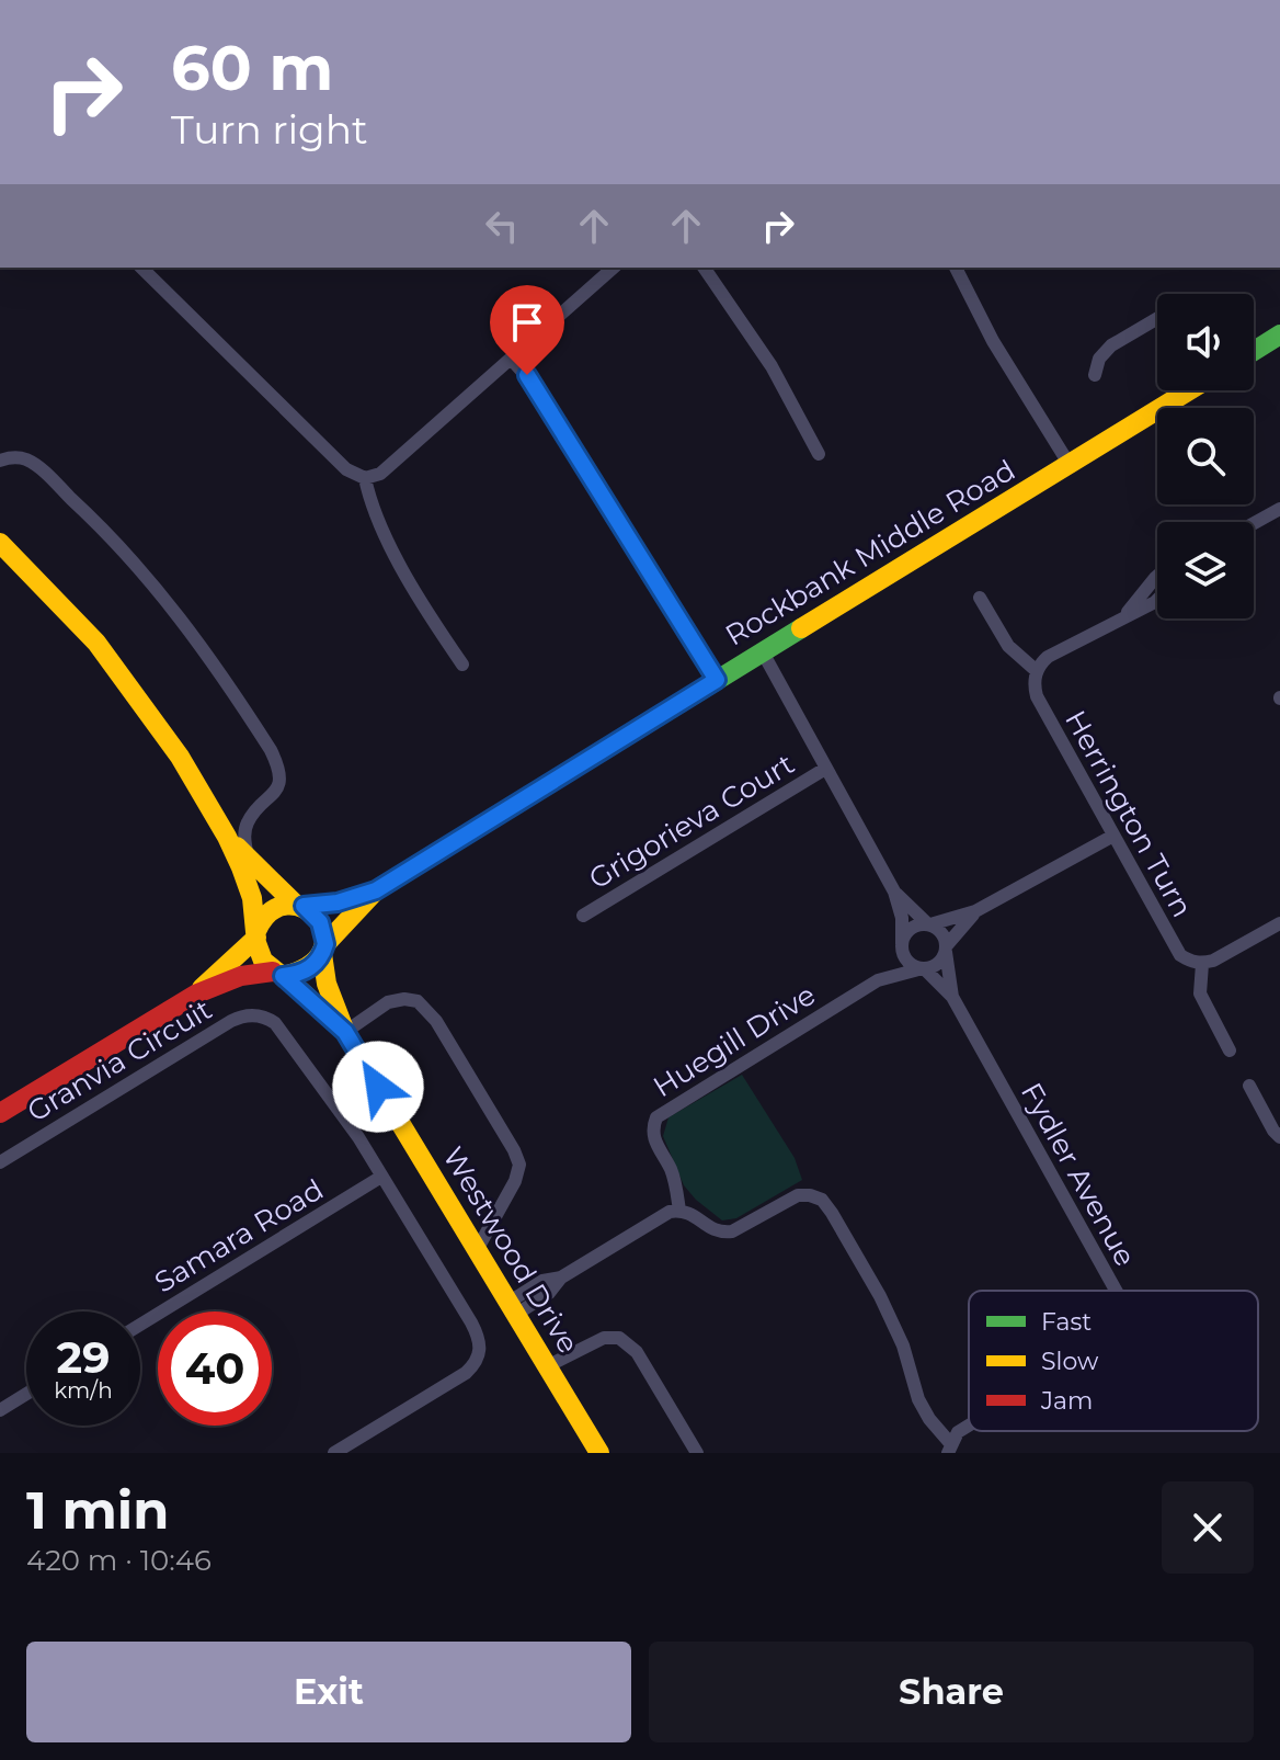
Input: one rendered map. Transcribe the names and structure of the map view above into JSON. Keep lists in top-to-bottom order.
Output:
{
  "streets": {
    "street": [
      "Rockbank Middle Road",
      "Herrington Turn",
      "Grigorieva Court",
      "Huegill Drive",
      "Granvia Circuit",
      "Fydler Avenue",
      "Samara Road",
      "Westwood Drive"
    ]
  },
  "crossings": [
    ["Rockbank Middle Road", "Westwood Drive"],
    ["Huegill Drive", "Fydler Avenue"],
    ["Granvia Circuit", "Samara Road"]
  ],
  "legend": ["Fast", "Slow", "Jam"],
  "page": {
    "turn": ["60 m", "Turn right"],
    "speed": "29 km/h",
    "limit": "40",
    "heading": ["1 min", "420 m · 10:46"],
    "buttons": ["Exit", "Share"]
  }
}
